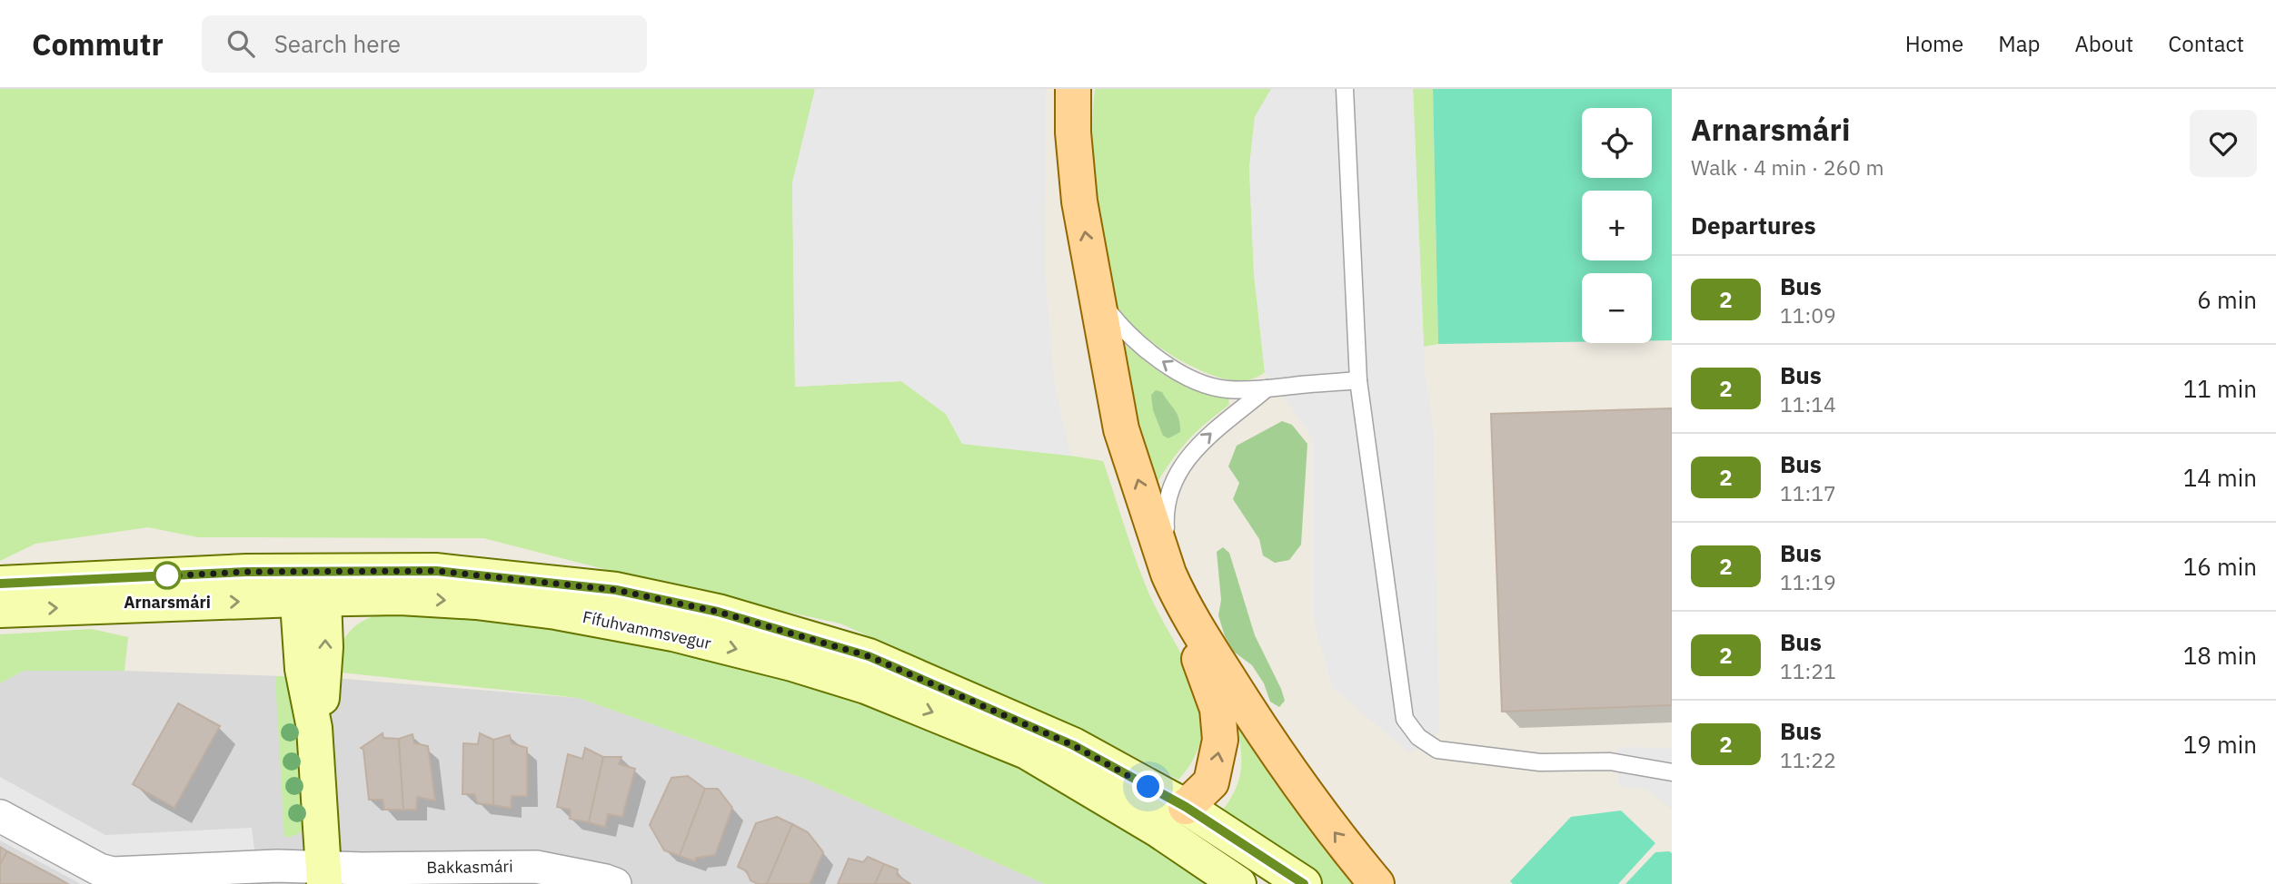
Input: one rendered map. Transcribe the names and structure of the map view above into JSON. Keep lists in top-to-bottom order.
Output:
{
  "streets": {
    "main road": ["Fífuhvammsvegur"],
    "street": ["Bakkasmári"]
  },
  "places": ["Arnarsmári"],
  "lines": ["bus line 2"],
  "page": {
    "header": "Commutr",
    "search": "Search here",
    "nav": [
      "Home",
      "Map",
      "About",
      "Contact"
    ],
    "heading": [
      ["Arnarsmári", "Walk · 4 min · 260 m"],
      "Departures"
    ],
    "map_buttons": ["+", "−"],
    "list": [
      {
        "mark": "2",
        "name": "Bus",
        "note": "11:09",
        "value": "6 min"
      },
      {
        "mark": "2",
        "name": "Bus",
        "note": "11:14",
        "value": "11 min"
      },
      {
        "mark": "2",
        "name": "Bus",
        "note": "11:17",
        "value": "14 min"
      },
      {
        "mark": "2",
        "name": "Bus",
        "note": "11:19",
        "value": "16 min"
      },
      {
        "mark": "2",
        "name": "Bus",
        "note": "11:21",
        "value": "18 min"
      },
      {
        "mark": "2",
        "name": "Bus",
        "note": "11:22",
        "value": "19 min"
      }
    ]
  }
}
